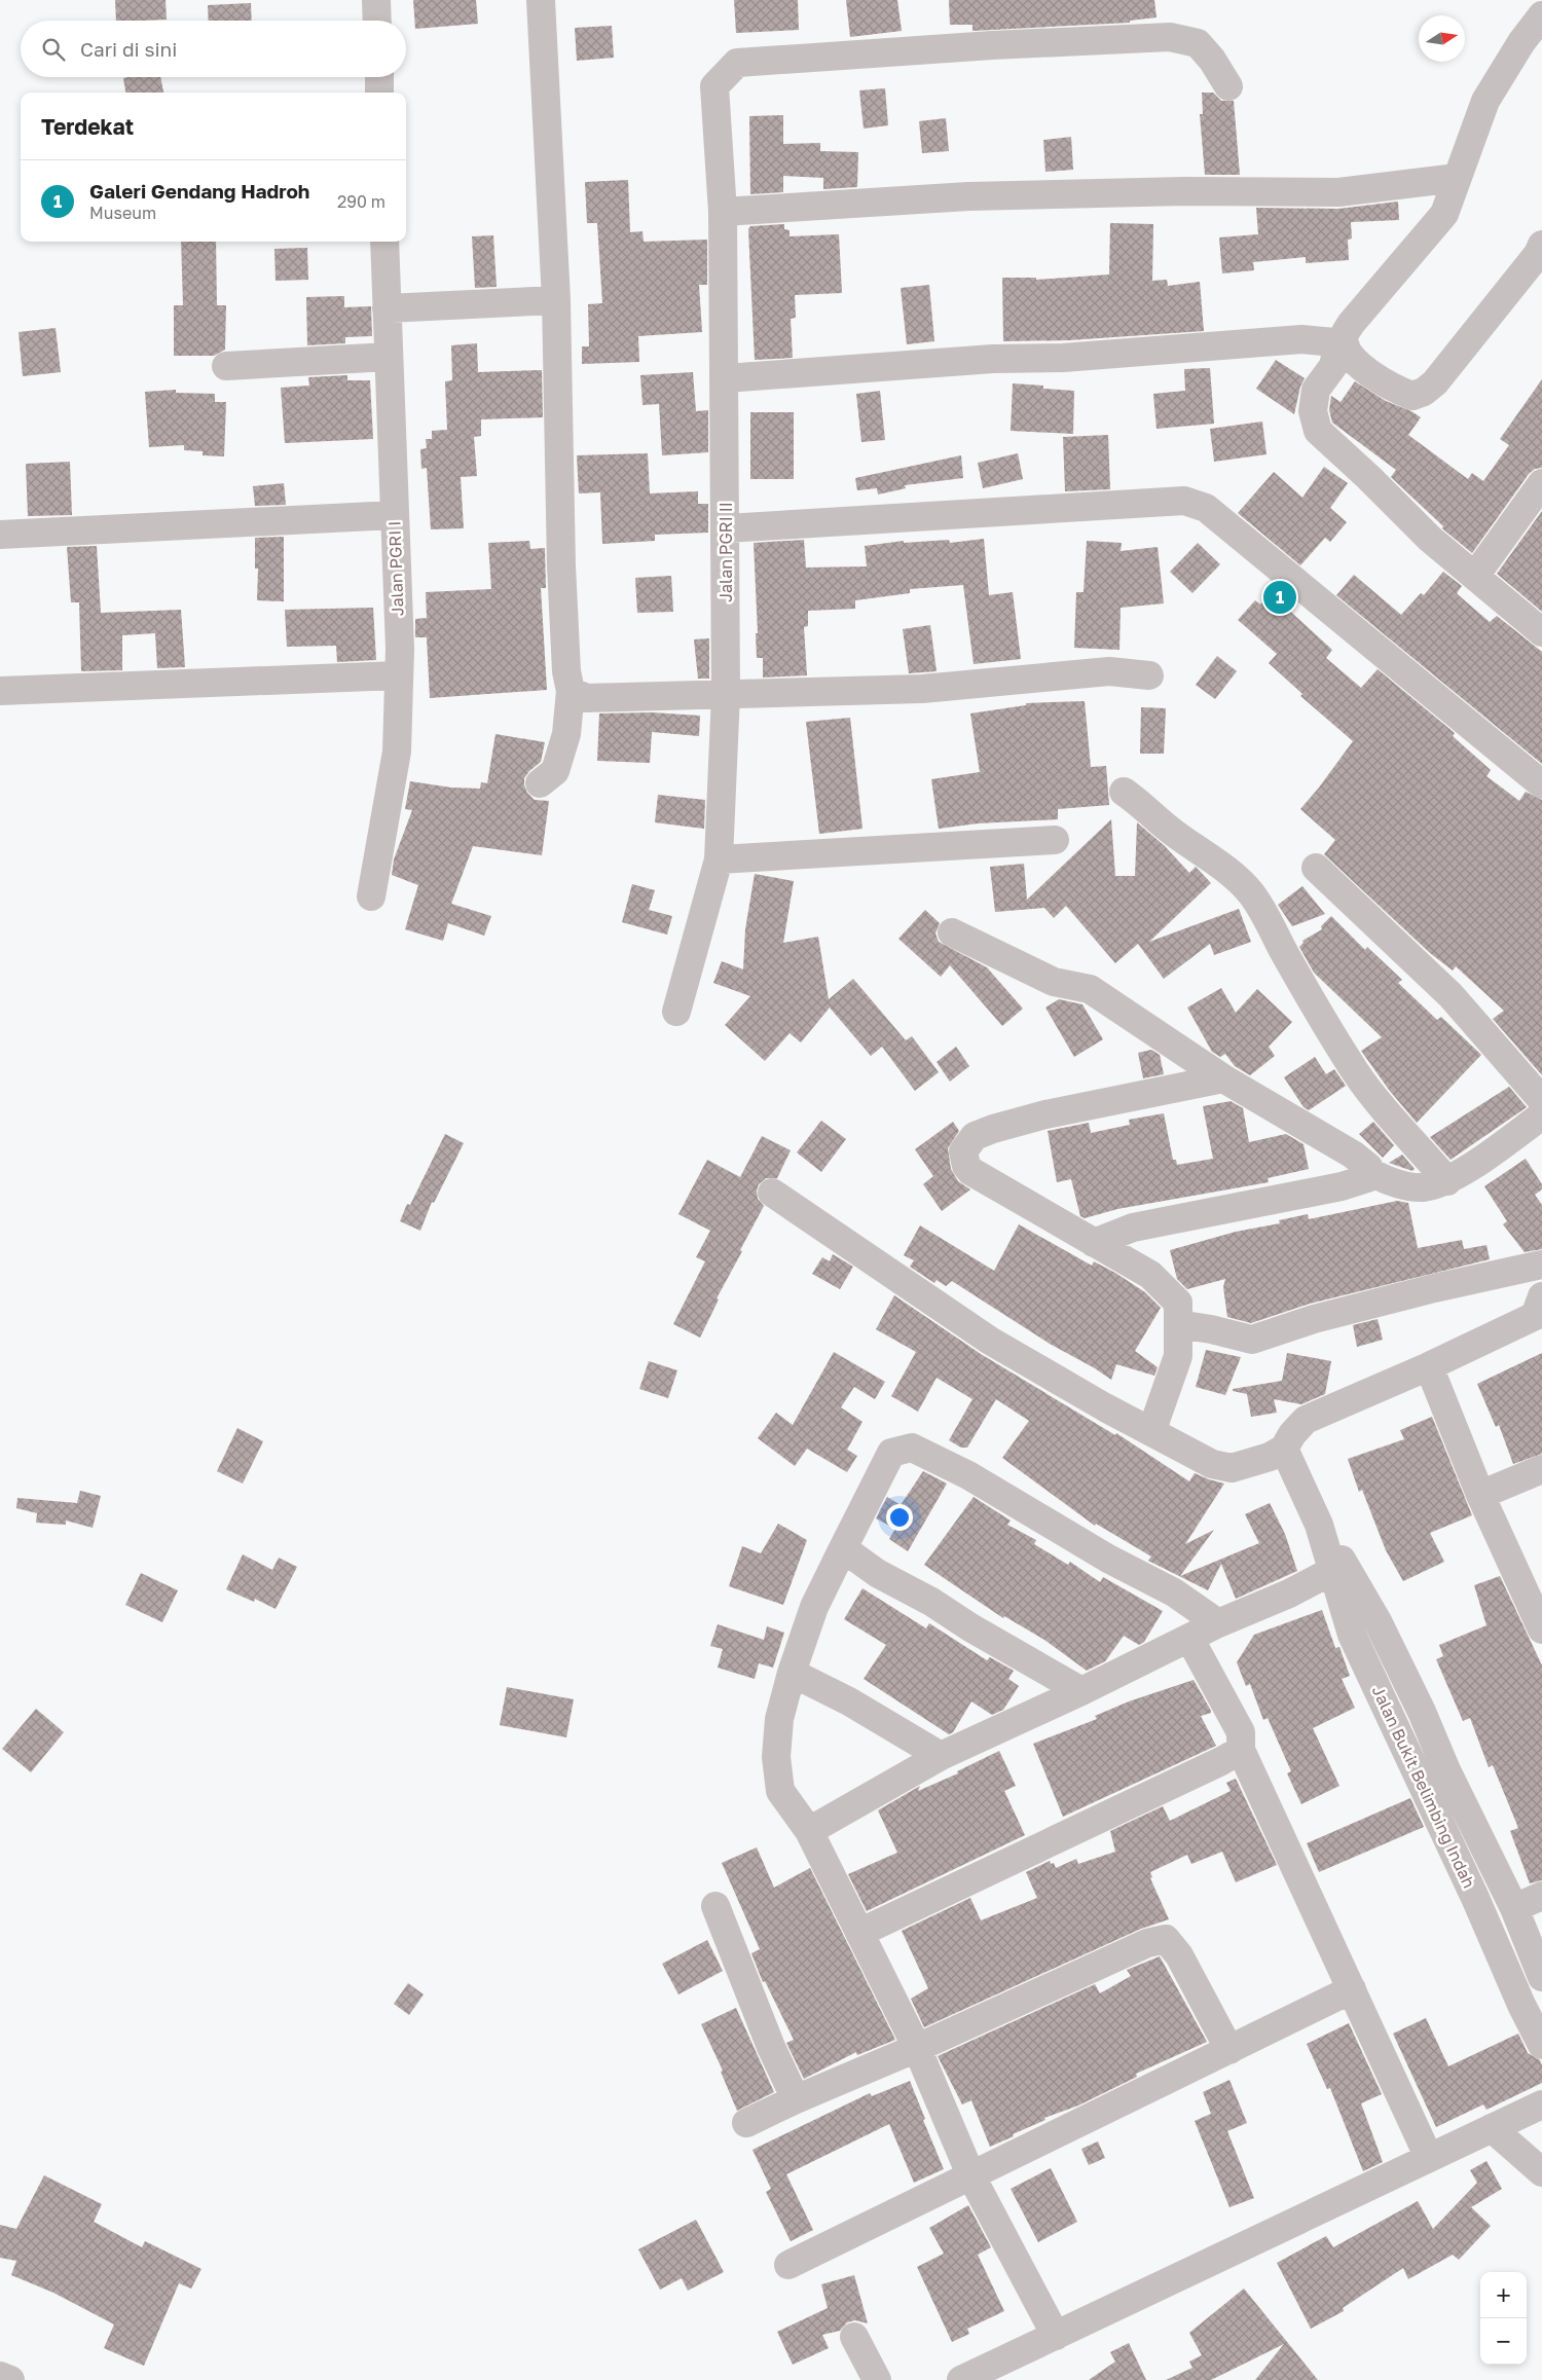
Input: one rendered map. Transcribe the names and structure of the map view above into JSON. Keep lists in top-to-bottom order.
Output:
{
  "streets": {
    "street": ["Jalan PGRI II", "Jalan PGRI I", "Jalan Bukit Belimbing Indah"]
  },
  "north": "right",
  "page": {
    "search": "Cari di sini",
    "heading": "Terdekat",
    "list": [
      {
        "mark": "1",
        "name": "Galeri Gendang Hadroh",
        "note": "Museum",
        "value": "290 m"
      }
    ],
    "pins": "1",
    "map_buttons": ["+", "−"]
  }
}
